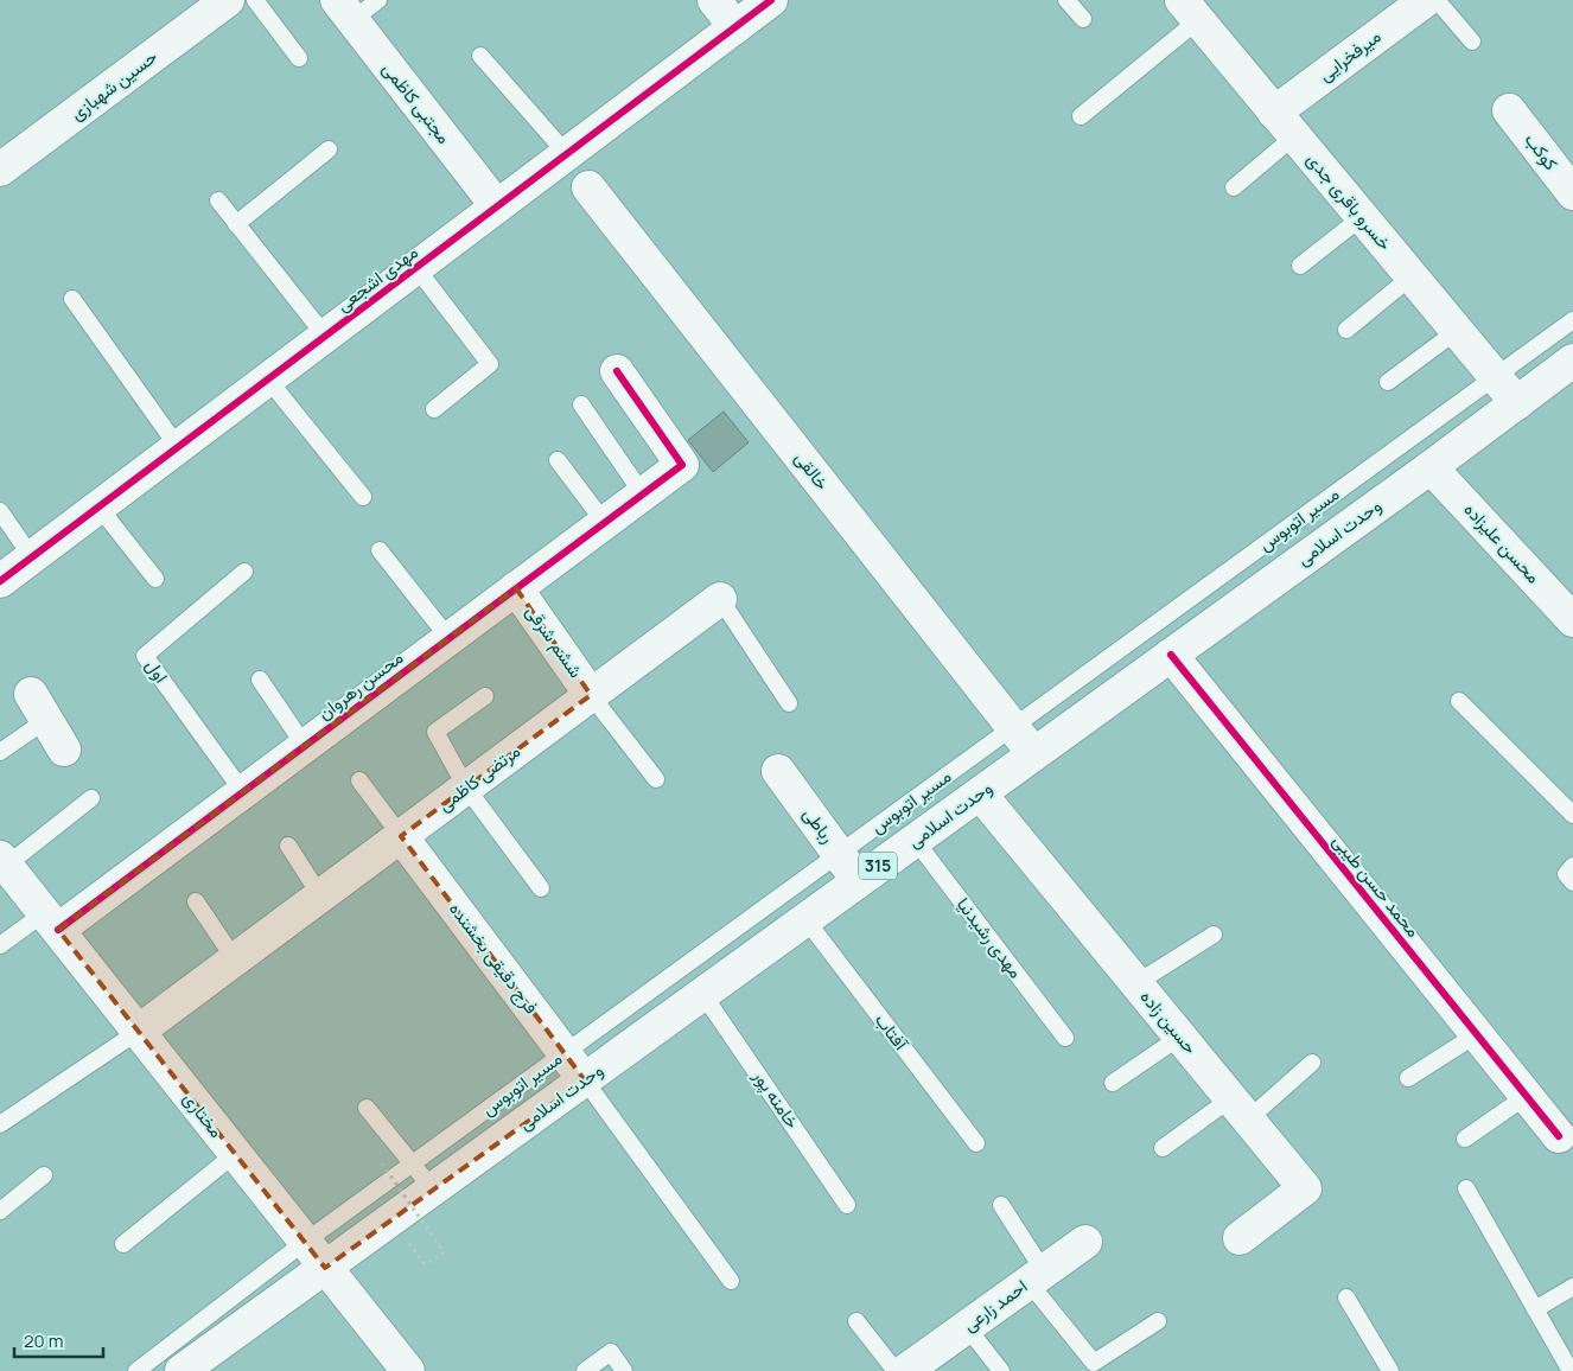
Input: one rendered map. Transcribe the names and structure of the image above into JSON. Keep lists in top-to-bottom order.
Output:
{
  "streets": {
    "street": [
      "میرفخرایی",
      "حسین شهبازی",
      "مجتبی کاظمی",
      "کوکب",
      "خسرو باقری جدی",
      "مهدی اشجعی",
      "خالقی",
      "وحدت اسلامی",
      "محسن علیزاده",
      "ششم شرقی",
      "محسن رهروان",
      "مرتضی کاظمی",
      "رباطی",
      "315",
      "محمد حسن طیبی",
      "فرج دقیقی بخشنده",
      "حسین زاده",
      "مختاری",
      "احمد زارعی"
    ],
    "lane": [
      "مسیر اتوبوس",
      "اول",
      "مهدی رشیدنیا",
      "آفتاب",
      "خامنه پور"
    ]
  },
  "crossings": [
    ["میرفخرایی", "خسرو باقری جدی"],
    ["مجتبی کاظمی", "مهدی اشجعی"],
    ["خسرو باقری جدی", "مسیر اتوبوس"],
    ["خسرو باقری جدی", "وحدت اسلامی"],
    ["خالقی", "مسیر اتوبوس"],
    ["خالقی", "وحدت اسلامی"],
    ["مسیر اتوبوس", "رباطی"],
    ["مسیر اتوبوس", "فرج دقیقی بخشنده"],
    ["مسیر اتوبوس", "مختاری"],
    ["وحدت اسلامی", "محسن علیزاده"],
    ["وحدت اسلامی", "رباطی"],
    ["وحدت اسلامی", "محمد حسن طیبی"],
    ["وحدت اسلامی", "مهدی رشیدنیا"],
    ["وحدت اسلامی", "فرج دقیقی بخشنده"],
    ["وحدت اسلامی", "حسین زاده"],
    ["وحدت اسلامی", "آفتاب"],
    ["وحدت اسلامی", "خامنه پور"],
    ["وحدت اسلامی", "مختاری"],
    ["ششم شرقی", "محسن رهروان"],
    ["ششم شرقی", "مرتضی کاظمی"],
    ["اول", "محسن رهروان"],
    ["محسن رهروان", "مختاری"],
    ["مرتضی کاظمی", "فرج دقیقی بخشنده"],
    ["مرتضی کاظمی", "مختاری"]
  ],
  "scale_bar": "20 m"
}
